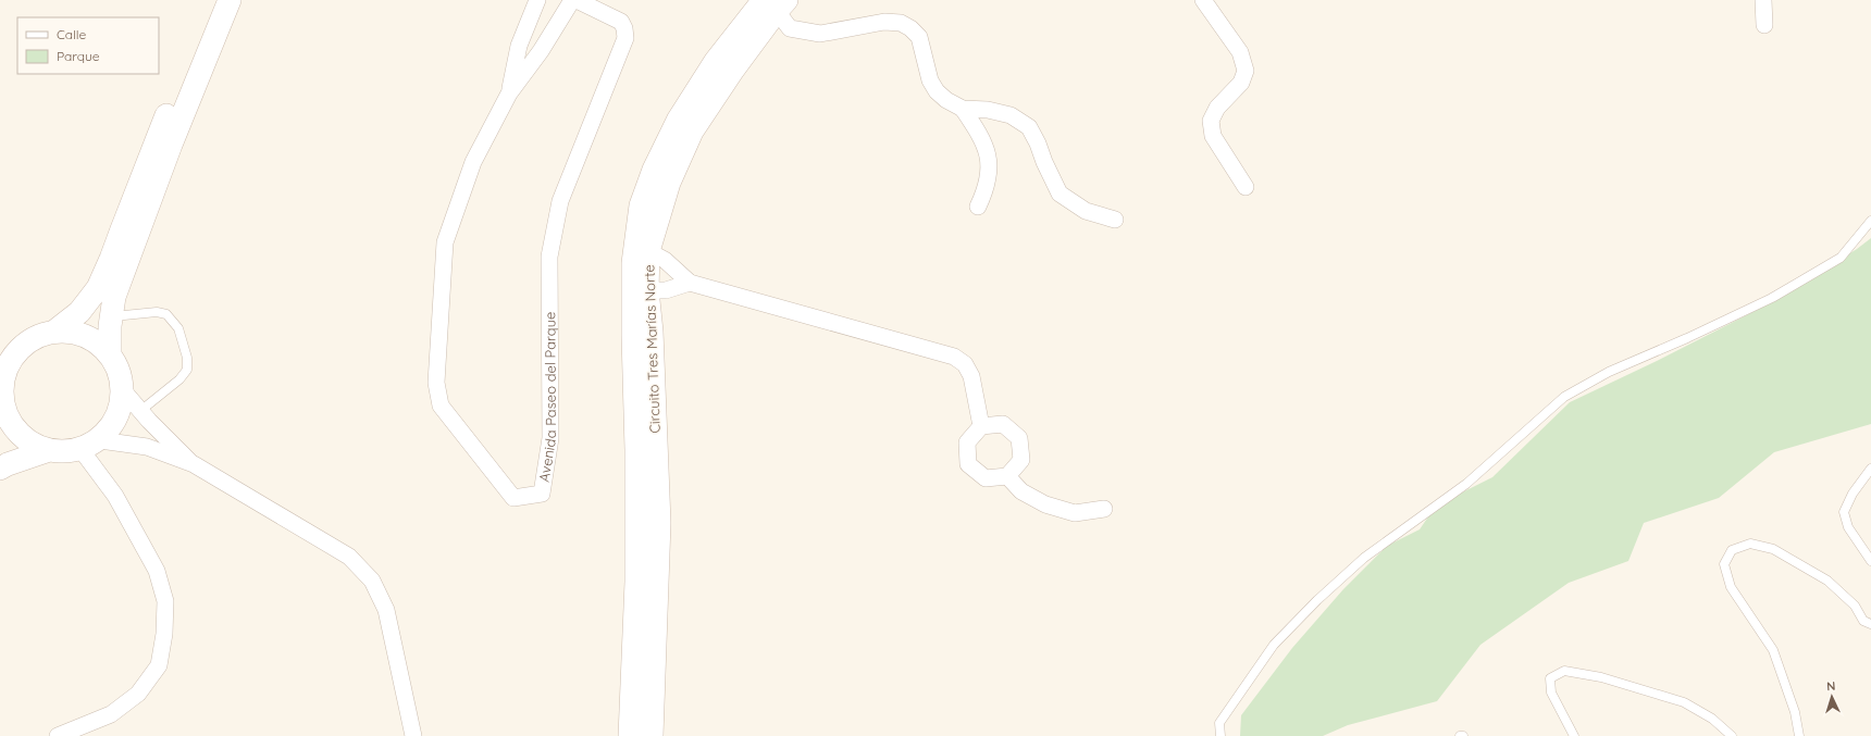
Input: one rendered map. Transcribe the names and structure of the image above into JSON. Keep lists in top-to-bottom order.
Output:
{
  "streets": {
    "street": ["Circuito Tres Marías Norte", "Avenida Paseo del Parque"]
  },
  "legend": ["Calle", "Parque"],
  "north": "top"
}
